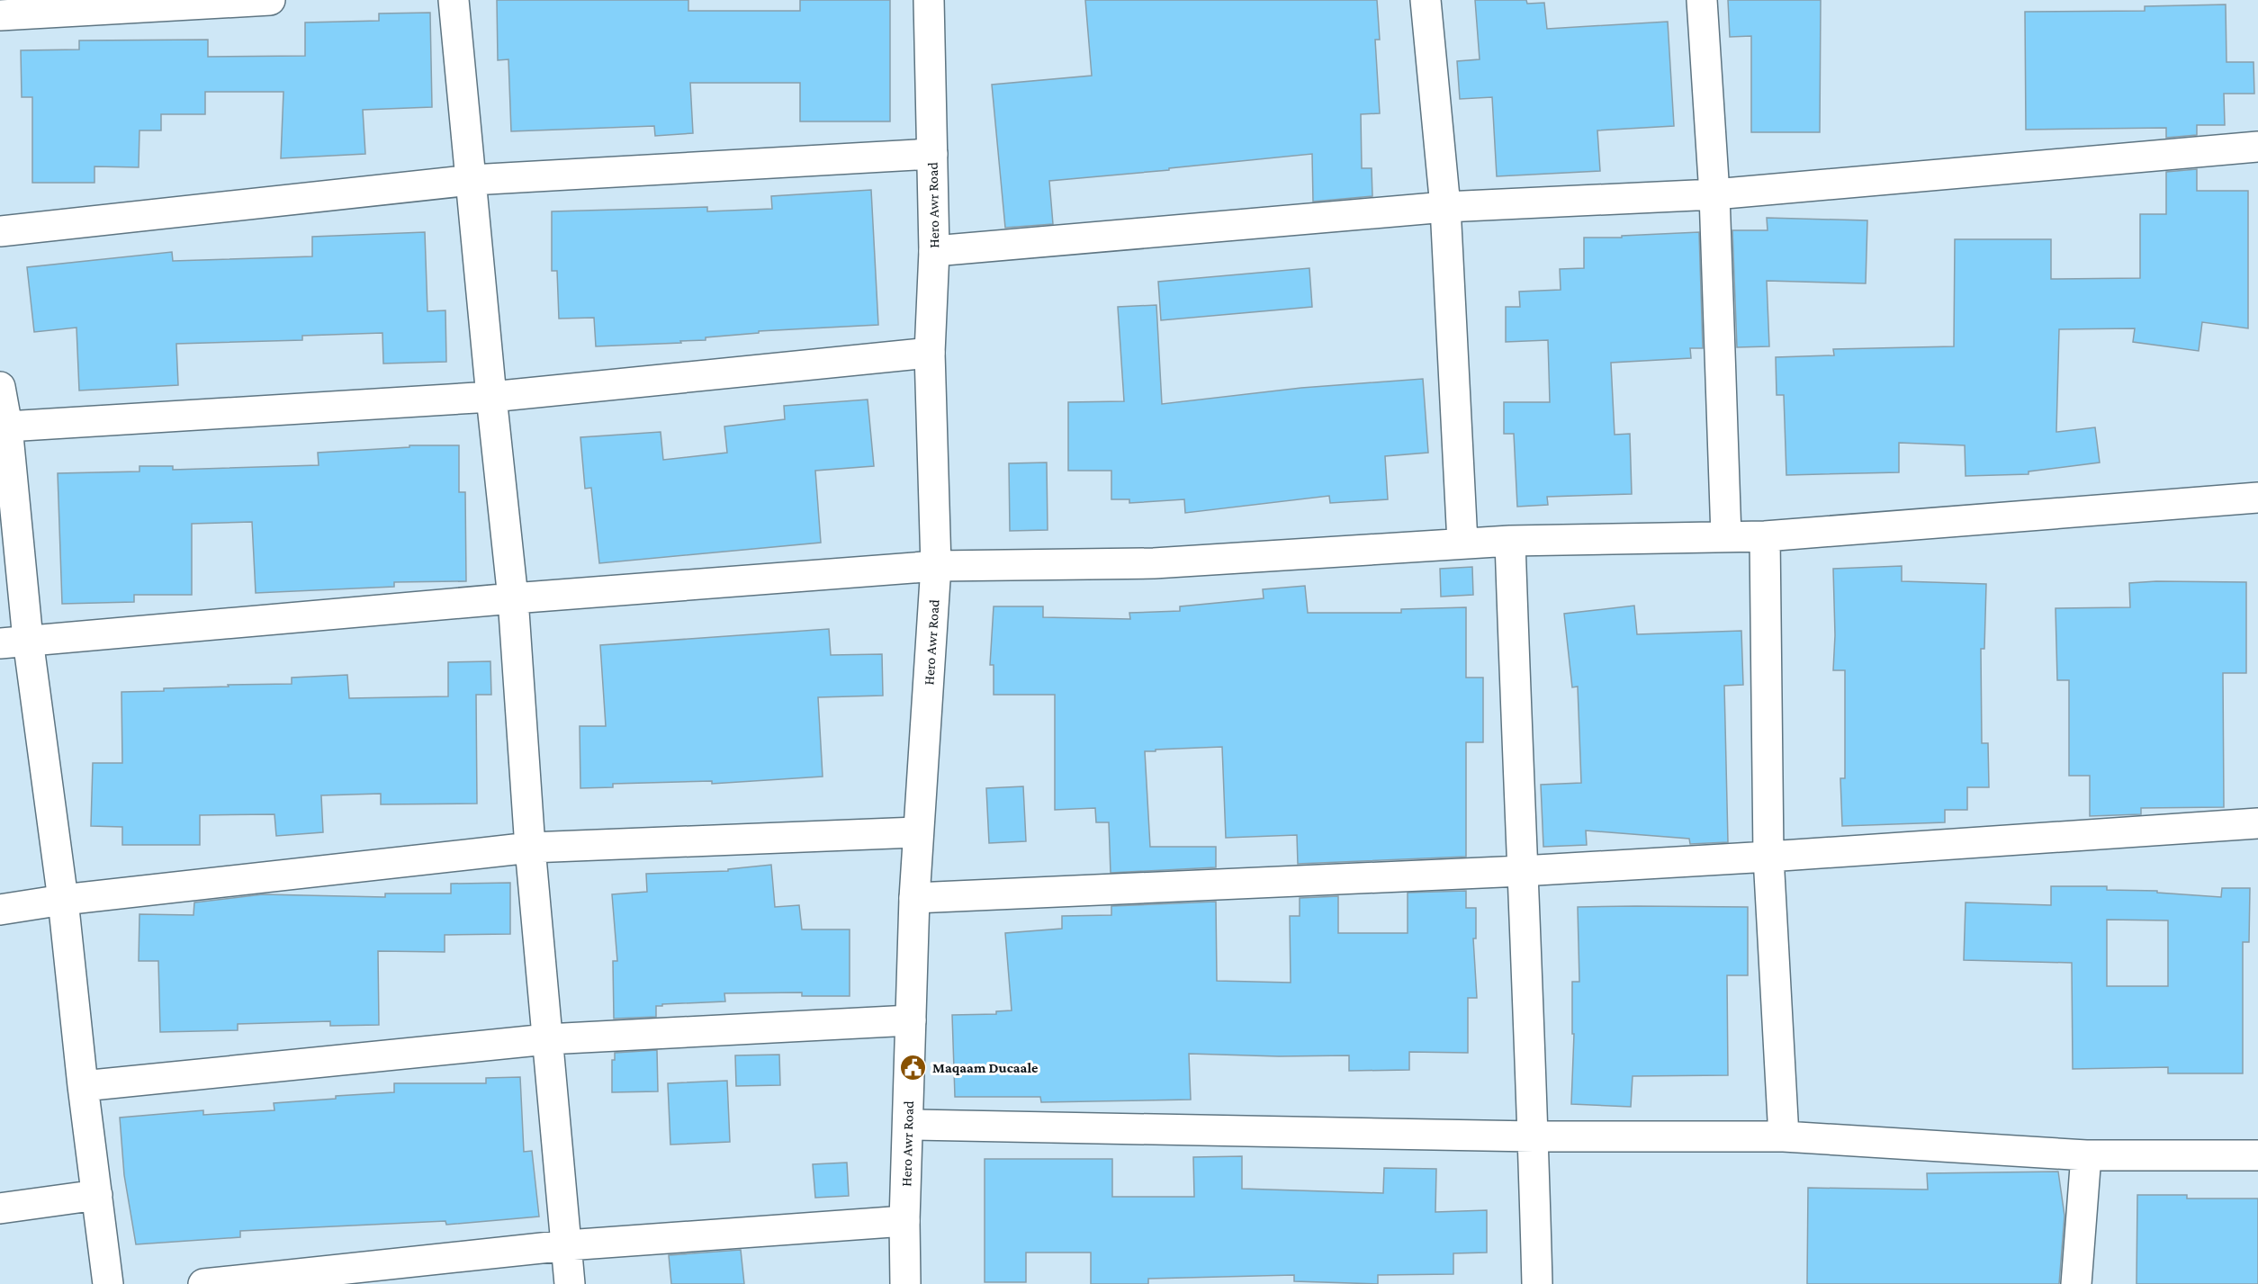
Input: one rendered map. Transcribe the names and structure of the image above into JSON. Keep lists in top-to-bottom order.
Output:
{
  "streets": {
    "street": ["Hero Awr Road"]
  },
  "places": {
    "public building": ["Maqaam Ducaale"]
  }
}
